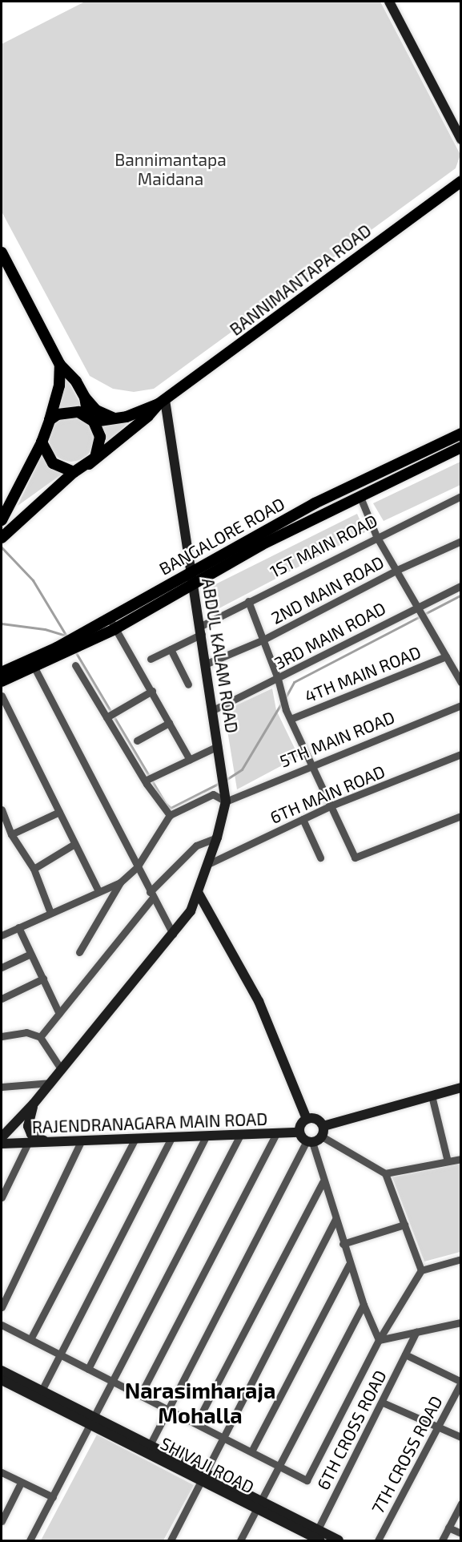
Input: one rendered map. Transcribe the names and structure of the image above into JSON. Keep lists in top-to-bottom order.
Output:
{
  "streets": {
    "main road": ["BANNIMANTAPA ROAD", "BANGALORE ROAD"],
    "street": [
      "1ST MAIN ROAD",
      "2ND MAIN ROAD",
      "3RD MAIN ROAD",
      "ABDUL KALAM ROAD",
      "4TH MAIN ROAD",
      "5TH MAIN ROAD",
      "6TH MAIN ROAD",
      "RAJENDRANAGARA MAIN ROAD",
      "6TH CROSS ROAD",
      "7TH CROSS ROAD",
      "SHIVAJI ROAD"
    ]
  },
  "crossings": [
    ["BANNIMANTAPA ROAD", "ABDUL KALAM ROAD"],
    ["BANGALORE ROAD", "ABDUL KALAM ROAD"],
    ["1ST MAIN ROAD", "ABDUL KALAM ROAD"],
    ["2ND MAIN ROAD", "ABDUL KALAM ROAD"],
    ["3RD MAIN ROAD", "ABDUL KALAM ROAD"],
    ["ABDUL KALAM ROAD", "5TH MAIN ROAD"],
    ["6TH CROSS ROAD", "SHIVAJI ROAD"]
  ],
  "districts": ["Narasimharaja Mohalla"],
  "parks": ["Bannimantapa Maidana"]
}
